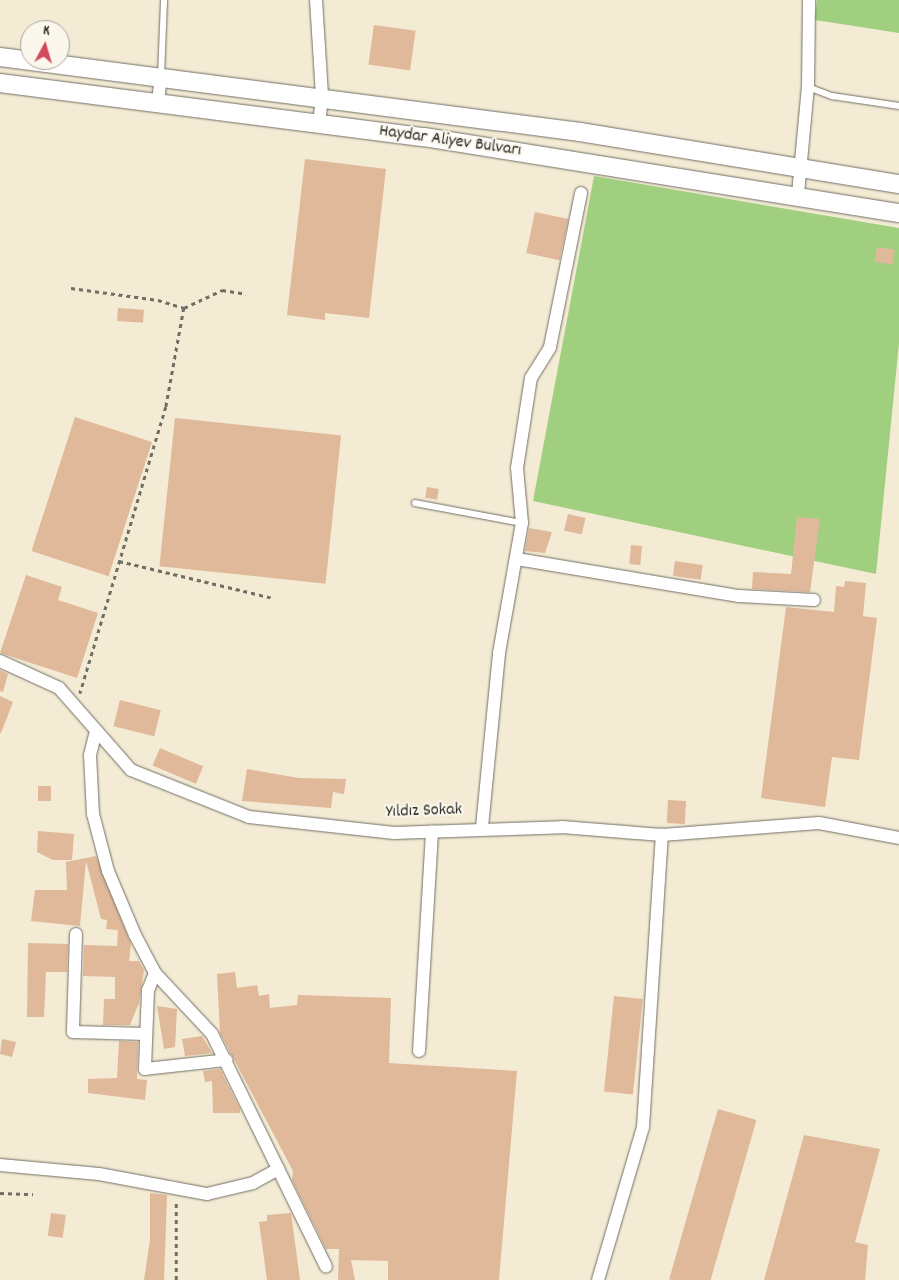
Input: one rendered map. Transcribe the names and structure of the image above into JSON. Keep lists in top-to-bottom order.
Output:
{
  "streets": {
    "main road": ["Haydar Aliyev Bulvarı"],
    "street": ["Yıldız Sokak"]
  },
  "north": "top"
}
